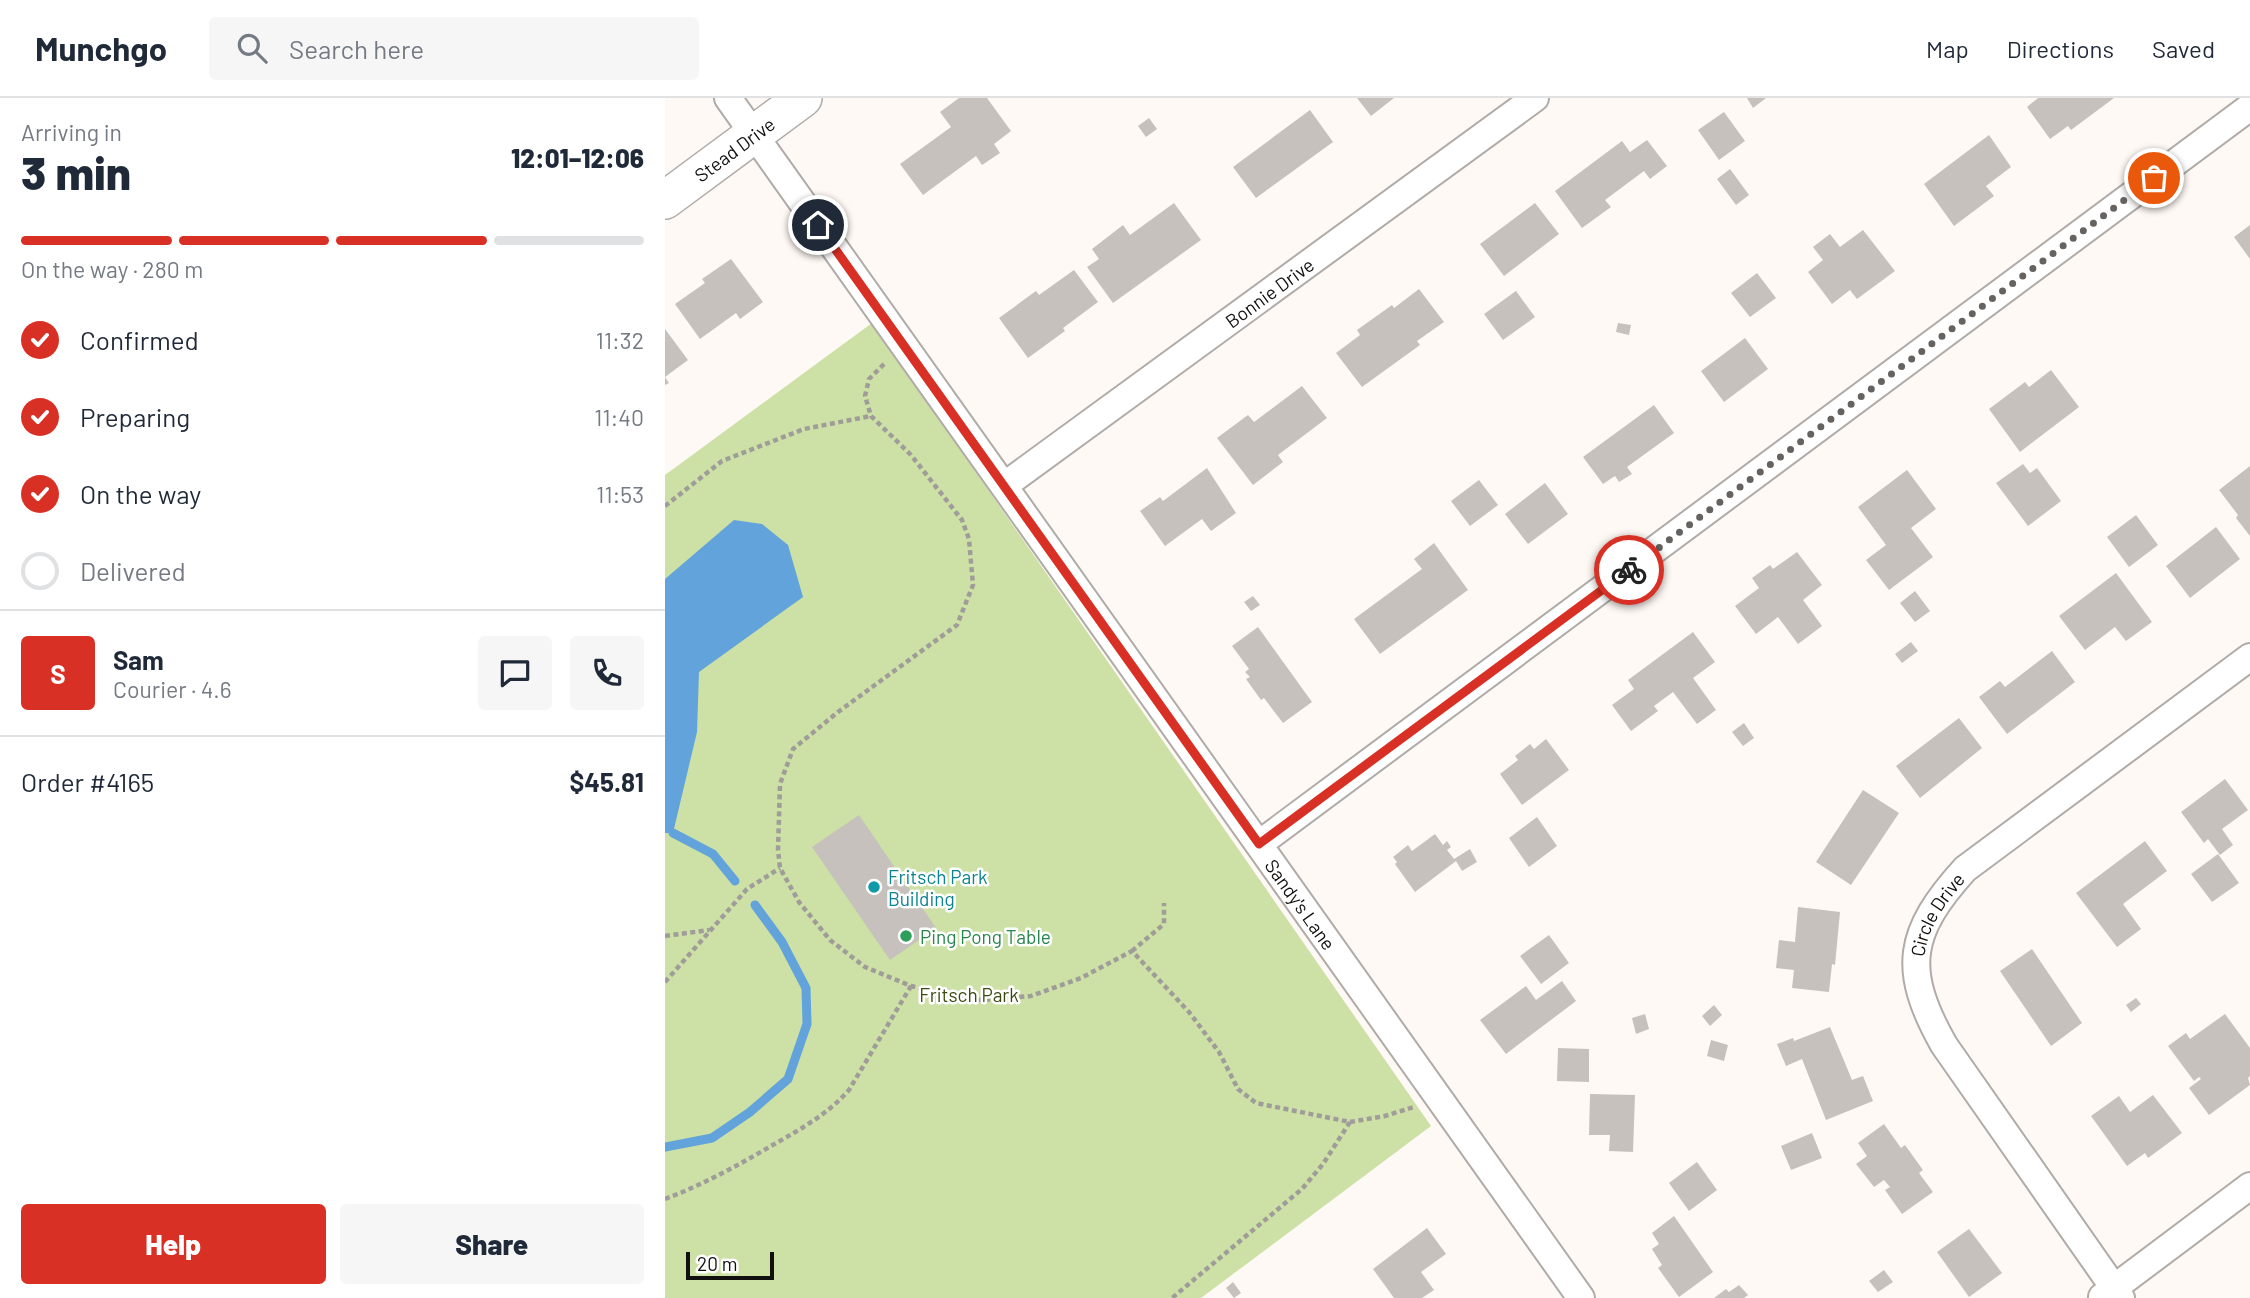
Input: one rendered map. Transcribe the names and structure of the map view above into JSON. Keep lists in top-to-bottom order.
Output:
{
  "streets": {
    "street": [
      "Stead Drive",
      "Bonnie Drive",
      "Sandy's Lane",
      "Circle Drive"
    ]
  },
  "crossings": [
    ["Stead Drive", "Sandy's Lane"],
    ["Bonnie Drive", "Sandy's Lane"]
  ],
  "parks": ["Fritsch Park"],
  "places": ["Fritsch Park Building", "Ping Pong Table"],
  "scale_bar": "20 m",
  "page": {
    "header": "Munchgo",
    "search": "Search here",
    "nav": ["Map", "Directions", "Saved"],
    "heading": ["3 min", "Arriving in", "12:01–12:06"],
    "panel": [
      "Sam",
      "Courier · 4.6",
      "Order #4165",
      "$45.81"
    ],
    "bar": "On the way · 280 m",
    "list": [
      ["Confirmed", "11:32"],
      ["Preparing", "11:40"],
      ["On the way", "11:53"],
      "Delivered"
    ],
    "round": "S",
    "buttons": ["Help", "Share"],
    "scale": "20 m"
  }
}
